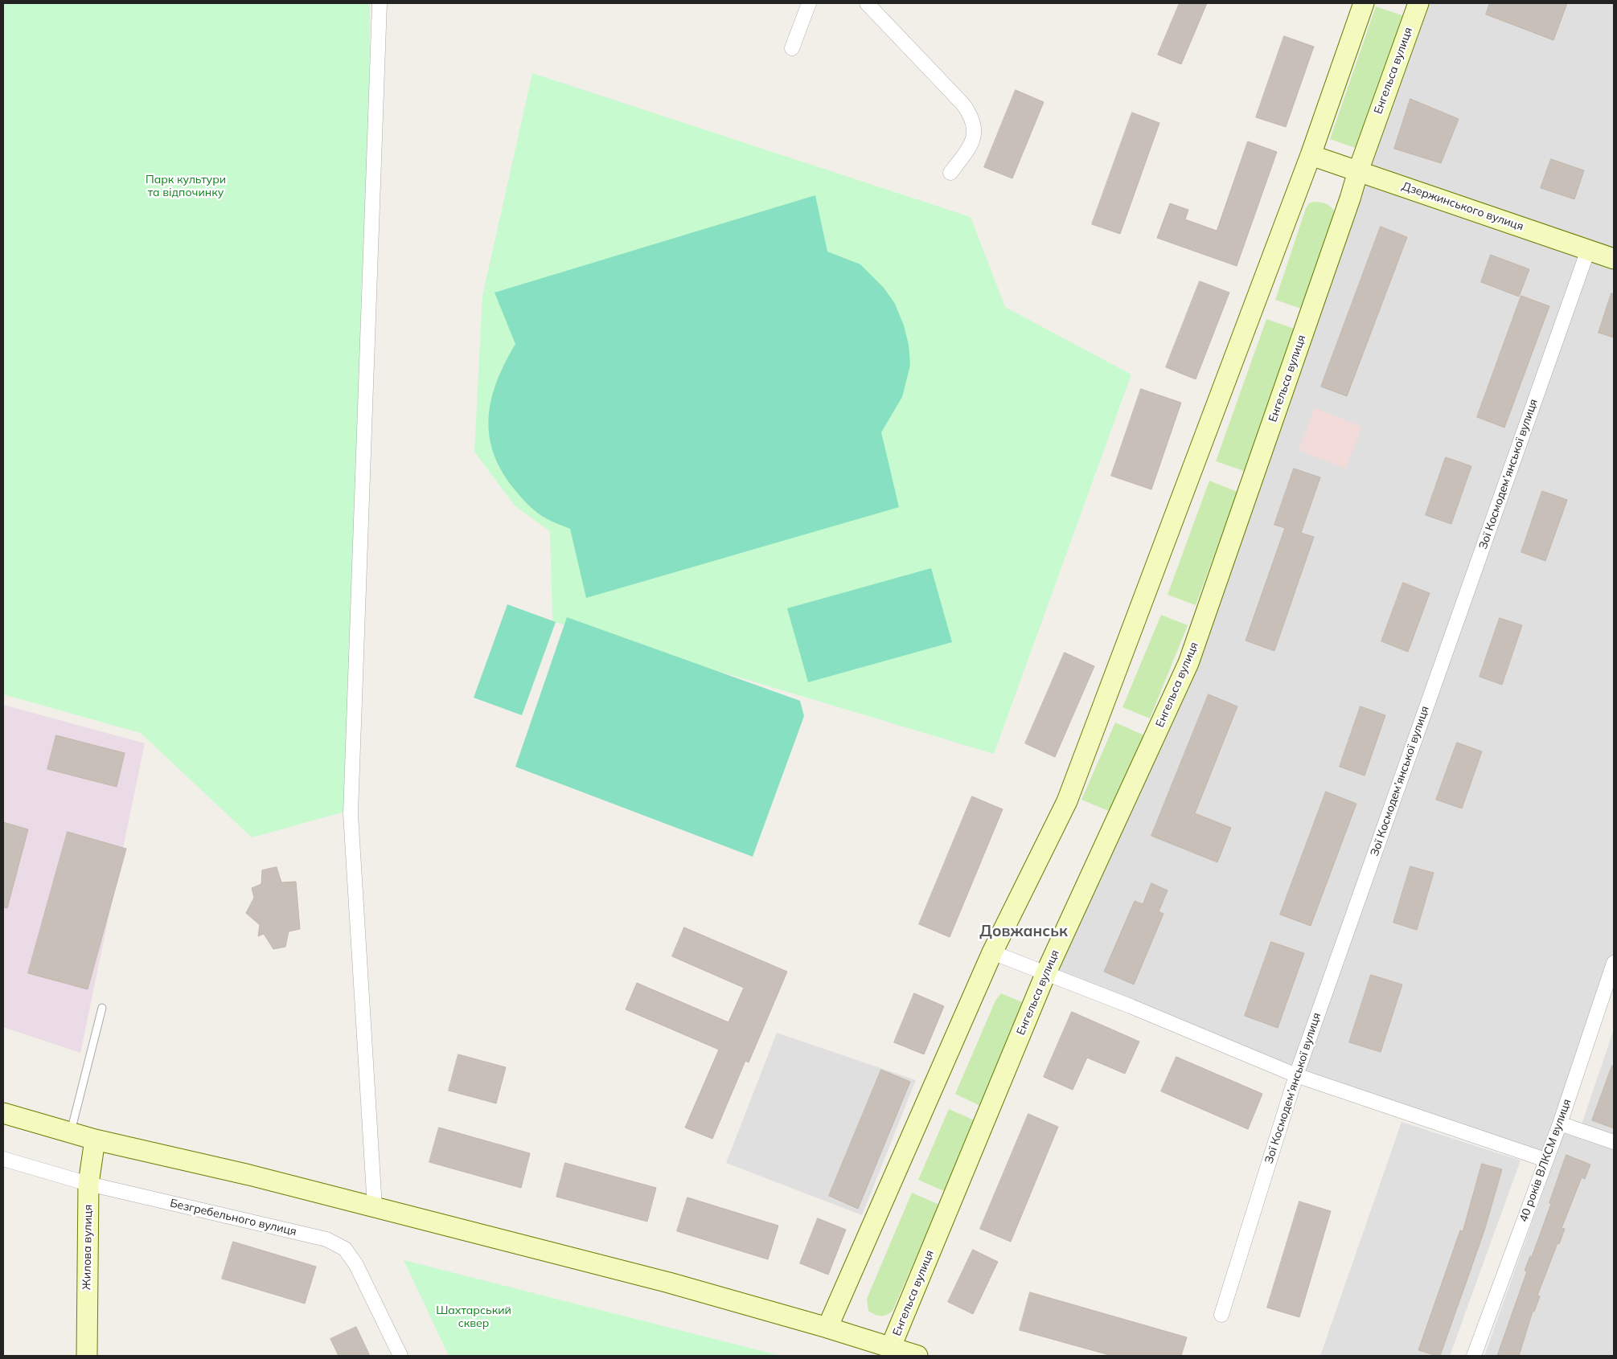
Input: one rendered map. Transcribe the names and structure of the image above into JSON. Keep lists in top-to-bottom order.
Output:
{
  "streets": {
    "street": [
      "Енгельса вулиця",
      "Дзержинського вулиця",
      "Зої Космодем’янської вулиця",
      "40 років ВЛКСМ вулиця",
      "Безгребельного вулиця",
      "Жилова вулиця"
    ]
  },
  "crossings": [
    ["Енгельса вулиця", "Дзержинського вулиця"],
    ["Дзержинського вулиця", "Зої Космодем’янської вулиця"],
    ["Безгребельного вулиця", "Жилова вулиця"]
  ],
  "districts": ["Довжанськ"],
  "parks": ["Парк культури та відпочинку", "Шахтарський сквер"]
}
